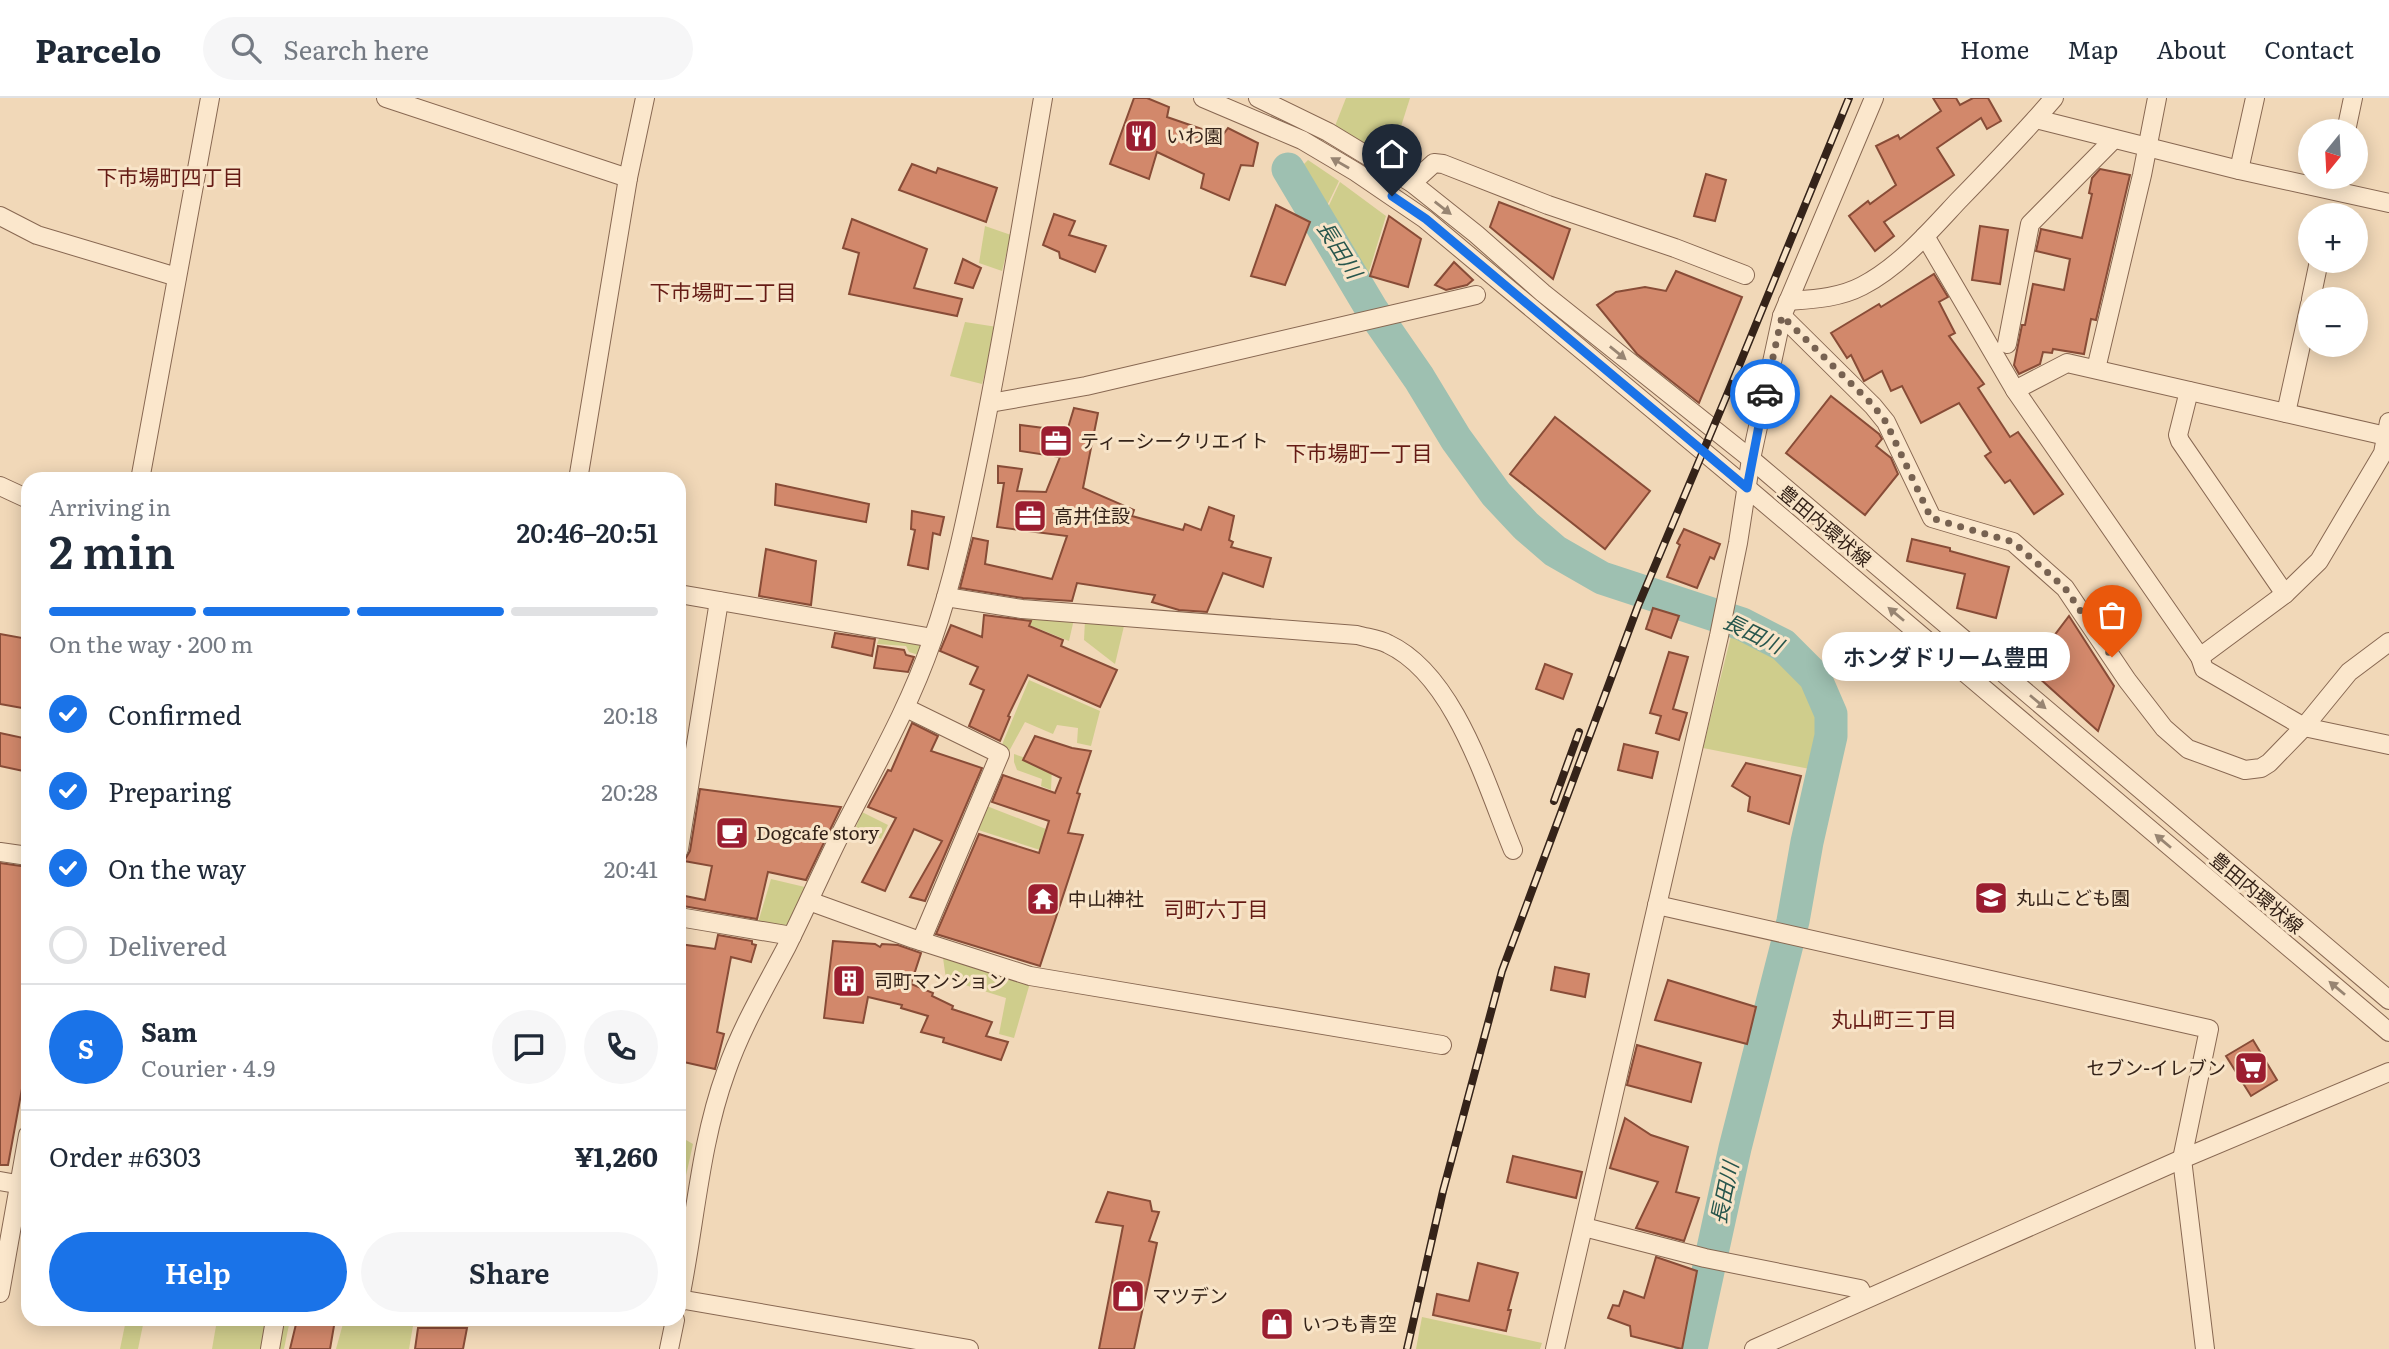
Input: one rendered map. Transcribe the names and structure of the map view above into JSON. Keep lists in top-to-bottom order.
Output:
{
  "streets": {
    "street": ["豊田内環状線"]
  },
  "districts": [
    "下市場町四丁目",
    "下市場町二丁目",
    "下市場町一丁目",
    "司町六丁目",
    "丸山町三丁目"
  ],
  "water": ["長田川"],
  "places": {
    "restaurant": ["いわ園"],
    "office": ["ティーシークリエイト", "高井住設"],
    "other": ["ホンダドリーム豊田"],
    "cafe": ["Dogcafe story"],
    "school or university": ["丸山こども園"],
    "temple": ["中山神社"],
    "building": ["司町マンション"],
    "supermarket": ["セブン-イレブン"],
    "shop": ["マツデン", "いつも青空"]
  },
  "north": "bottom",
  "page": {
    "header": "Parcelo",
    "search": "Search here",
    "nav": [
      "Home",
      "Map",
      "About",
      "Contact"
    ],
    "map_buttons": ["+", "−"],
    "heading": ["2 min", "Arriving in", "20:46–20:51"],
    "panel": [
      "Sam",
      "Courier · 4.9",
      "Order #6303",
      "¥1,260"
    ],
    "bar": "On the way · 200 m",
    "bubble": "ホンダドリーム豊田",
    "list": [
      ["Confirmed", "20:18"],
      ["Preparing", "20:28"],
      ["On the way", "20:41"],
      "Delivered"
    ],
    "round": "S",
    "buttons": ["Help", "Share"]
  }
}
